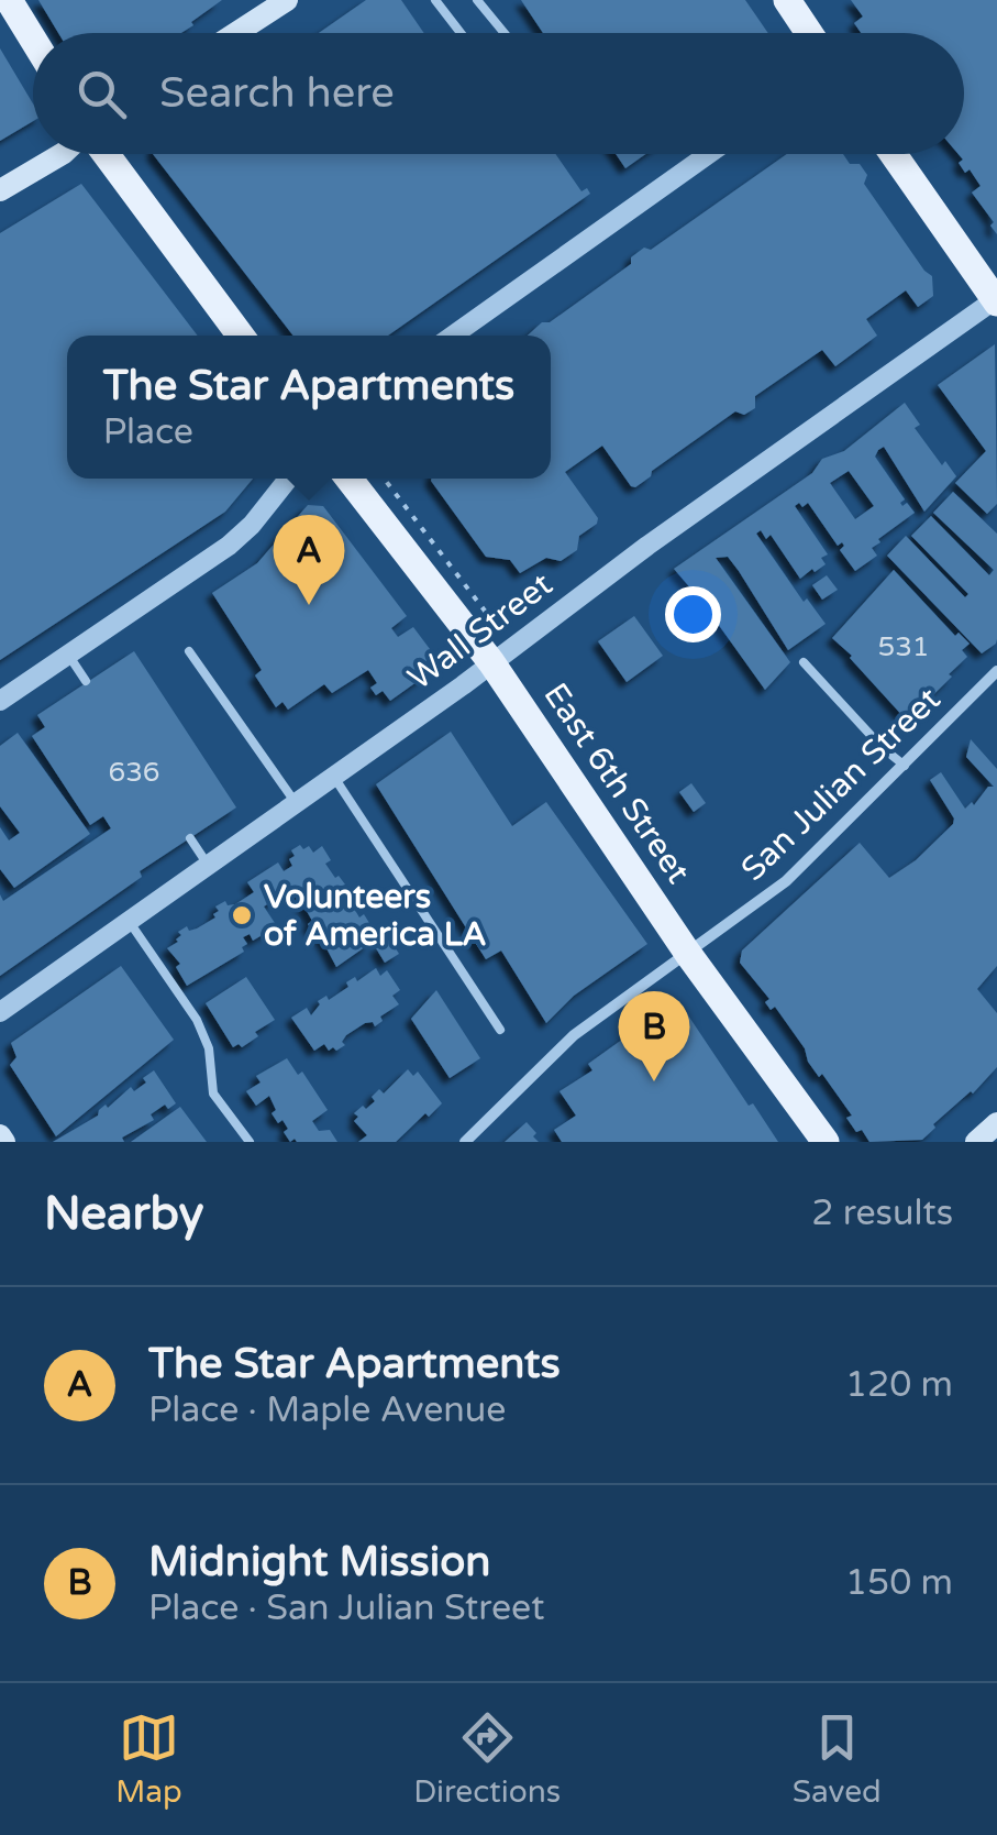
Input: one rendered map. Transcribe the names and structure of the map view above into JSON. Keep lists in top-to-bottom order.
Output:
{
  "streets": {
    "main road": ["East 6th Street"],
    "street": ["Wall Street", "San Julian Street"]
  },
  "crossings": [
    ["Wall Street", "East 6th Street"],
    ["East 6th Street", "San Julian Street"]
  ],
  "places": ["Volunteers of America LA"],
  "house_numbers": ["531", "636"],
  "page": {
    "search": "Search here",
    "popup": ["The Star Apartments", "Place"],
    "pins": ["A", "B"],
    "heading": ["Nearby", "2 results"],
    "list": [
      {
        "mark": "A",
        "name": "The Star Apartments",
        "note": "Place · Maple Avenue",
        "value": "120 m"
      },
      {
        "mark": "B",
        "name": "Midnight Mission",
        "note": "Place · San Julian Street",
        "value": "150 m"
      }
    ],
    "nav": ["Map", "Directions", "Saved"]
  }
}
